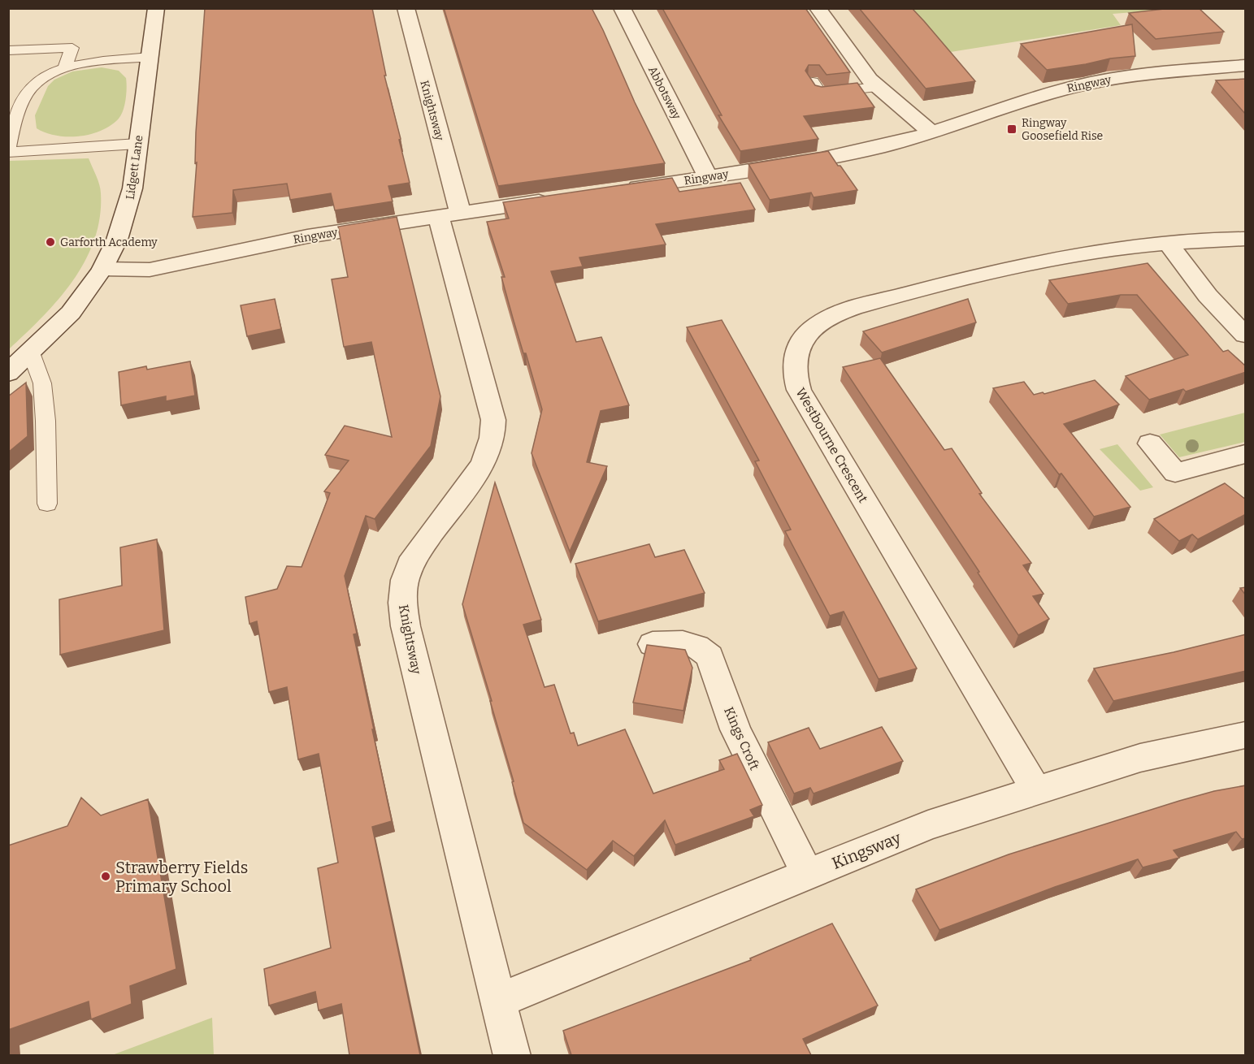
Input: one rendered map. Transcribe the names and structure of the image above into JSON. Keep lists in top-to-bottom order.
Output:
{
  "streets": {
    "street": [
      "Ringway",
      "Abbotsway",
      "Knightsway",
      "Lidgett Lane",
      "Westbourne Crescent",
      "Kings Croft",
      "Kingsway"
    ]
  },
  "crossings": [
    ["Ringway", "Abbotsway"],
    ["Ringway", "Knightsway"],
    ["Ringway", "Lidgett Lane"],
    ["Knightsway", "Kingsway"],
    ["Westbourne Crescent", "Kingsway"],
    ["Kings Croft", "Kingsway"]
  ],
  "places": {
    "transit": ["Ringway Goosefield Rise"],
    "other": ["Garforth Academy", "Strawberry Fields Primary School"]
  }
}
